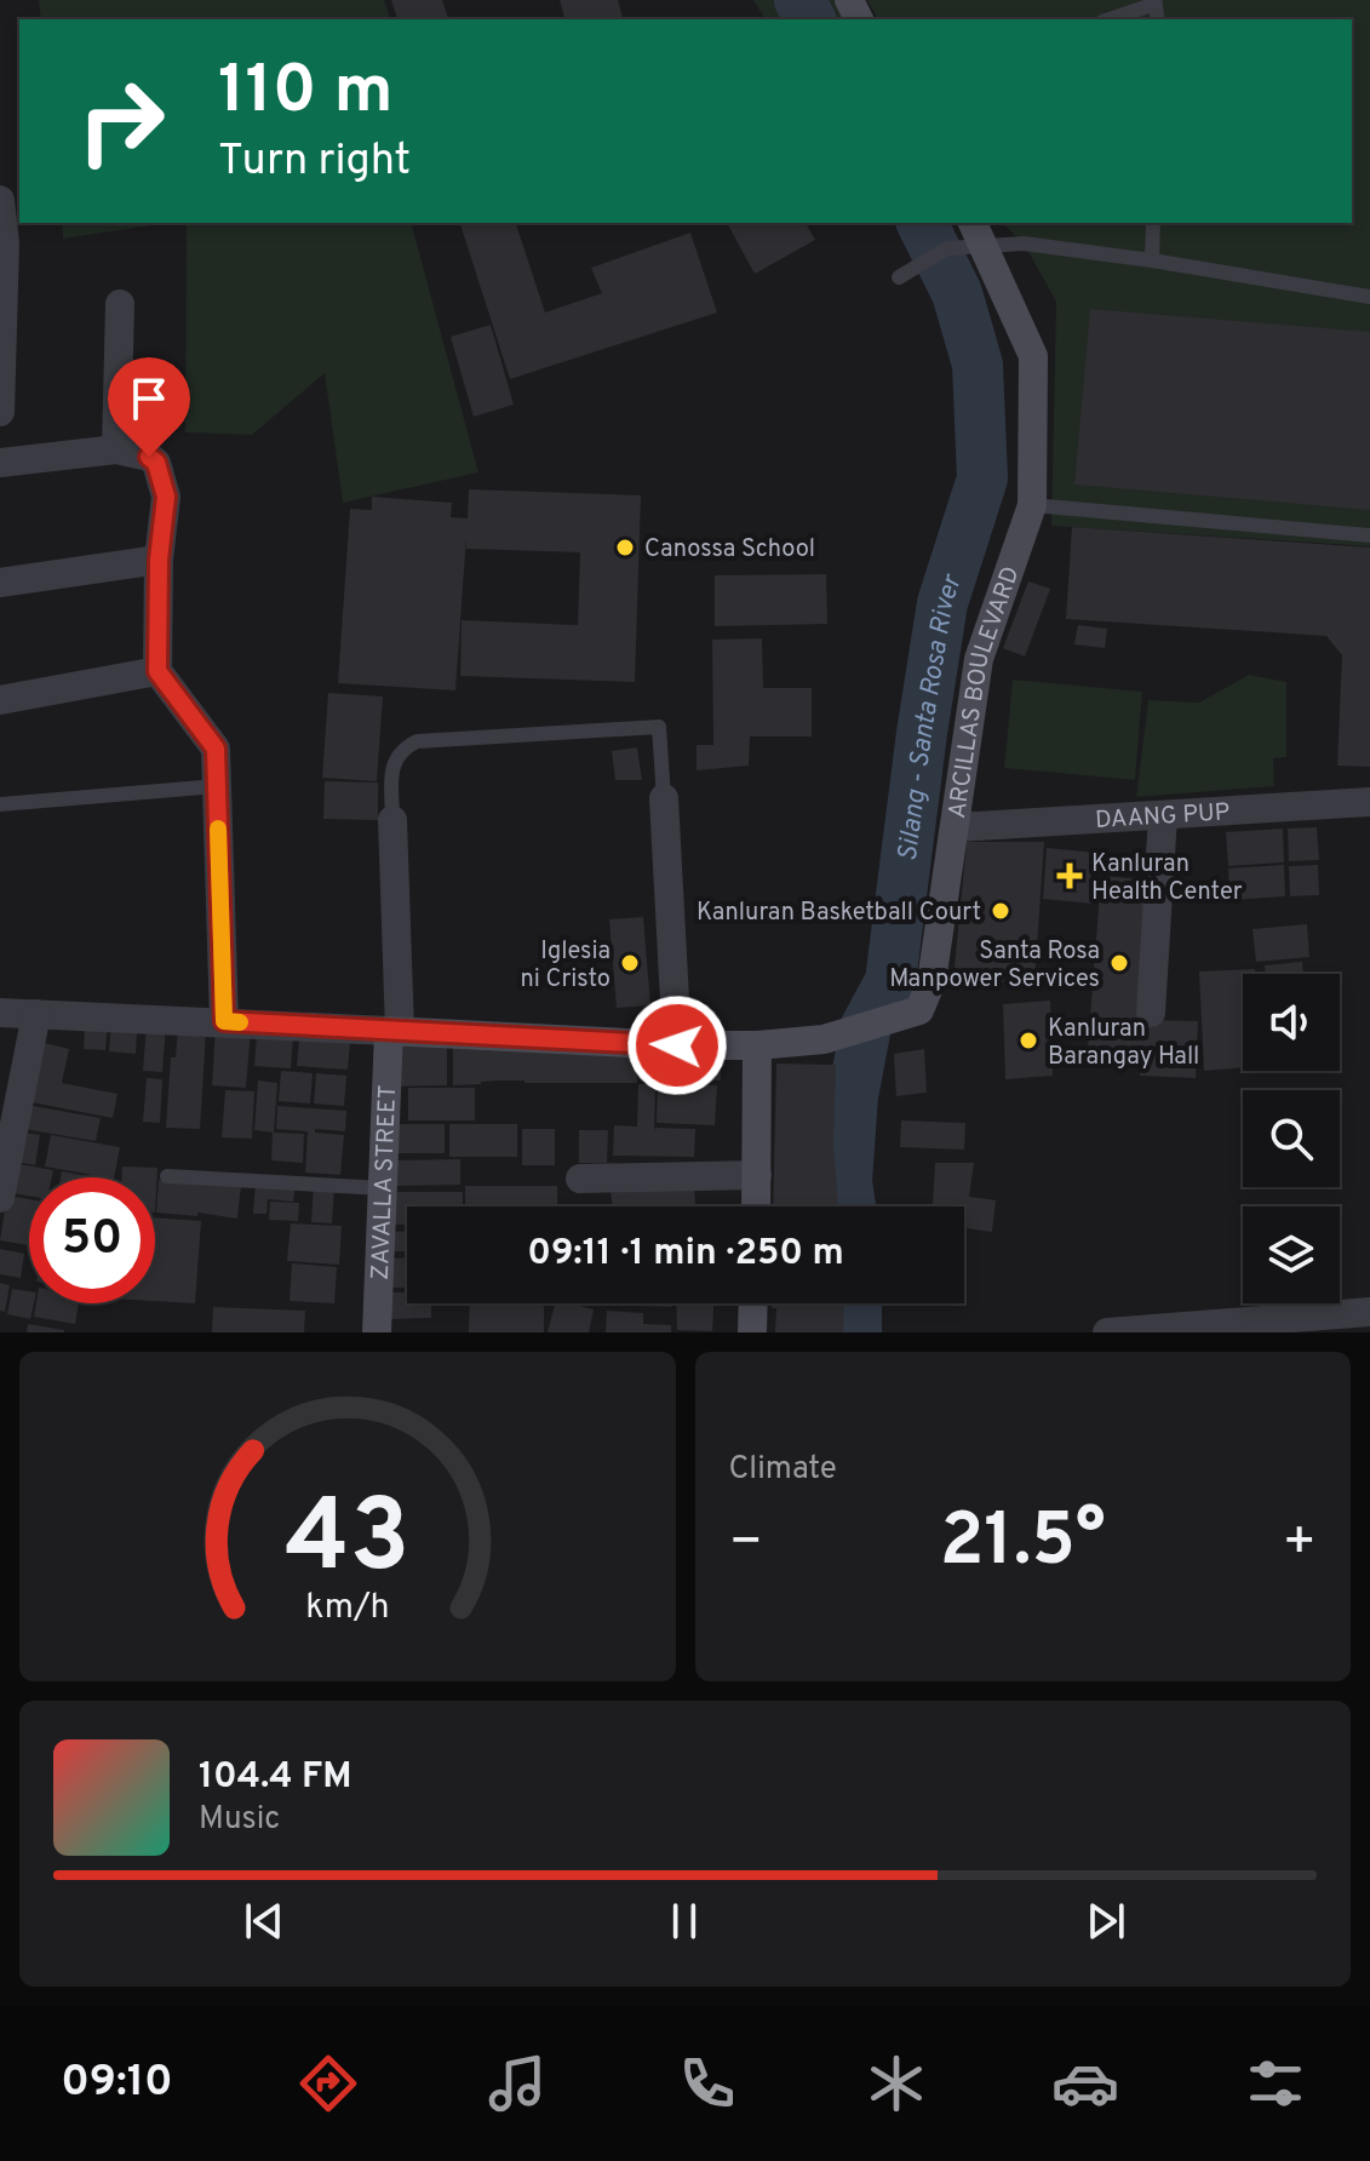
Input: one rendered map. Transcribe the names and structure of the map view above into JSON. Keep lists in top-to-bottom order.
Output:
{
  "streets": {
    "main road": ["ARCILLAS BOULEVARD", "ZAVALLA STREET"],
    "street": ["DAANG PUP"]
  },
  "crossings": [
    ["ARCILLAS BOULEVARD", "DAANG PUP"],
    ["ARCILLAS BOULEVARD", "ZAVALLA STREET"]
  ],
  "water": ["Silang - Santa Rosa River"],
  "places": {
    "other": [
      "Canossa School",
      "Kanluran Basketball Court",
      "Iglesia ni Cristo",
      "Santa Rosa Manpower Services",
      "Kanluran Barangay Hall"
    ],
    "health": ["Kanluran Health Center"]
  },
  "page": {
    "turn": ["110 m", "Turn right"],
    "limit": "50",
    "trip": "09:11 · 1 min · 250 m",
    "tile": "Climate",
    "heat": ["−", "21.5°", "+"],
    "song": ["104.4 FM", "Music"],
    "tabs": "09:10",
    "gauge": ["43", "km/h"]
  }
}
